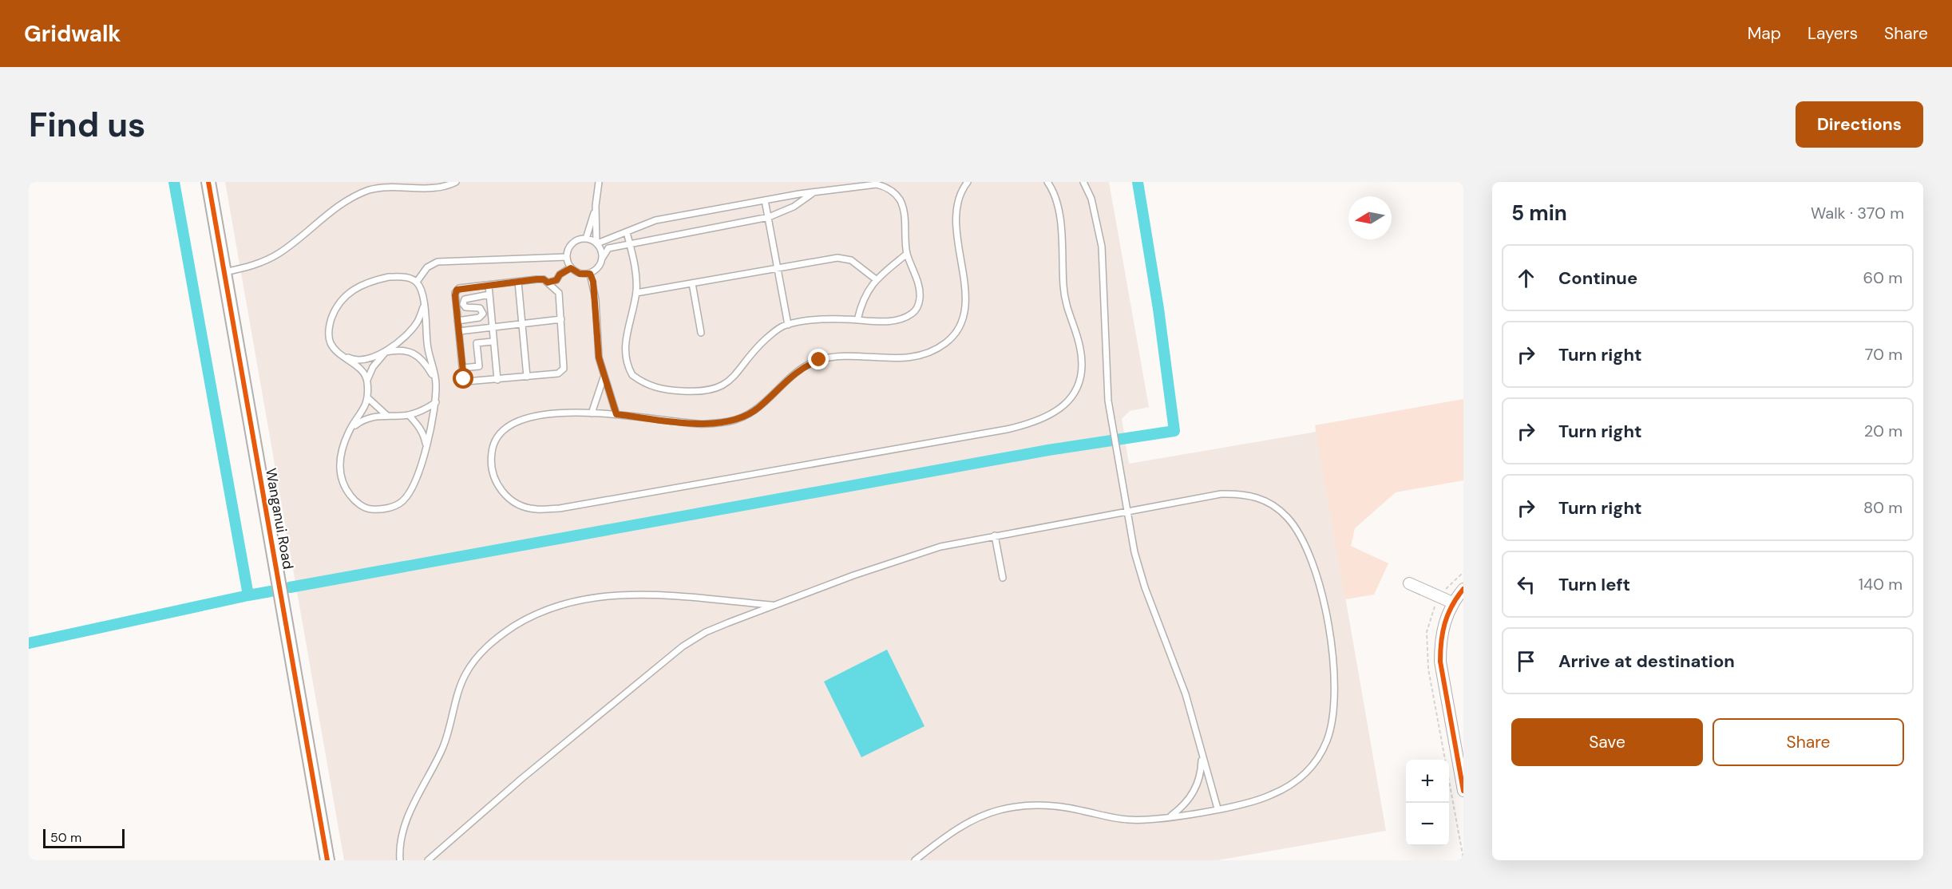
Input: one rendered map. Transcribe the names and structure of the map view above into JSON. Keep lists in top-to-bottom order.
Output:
{
  "streets": {
    "street": ["Wanganui Road"]
  },
  "scale_bar": "50 m",
  "north": "left",
  "page": {
    "header": "Gridwalk",
    "nav": ["Map", "Layers", "Share"],
    "buttons": [
      "Directions",
      ["Save", "Share"]
    ],
    "title": "Find us",
    "heading": ["5 min", "Walk · 370 m"],
    "list": [
      ["Continue", "60 m"],
      ["Turn right", "70 m"],
      ["Turn right", "20 m"],
      ["Turn right", "80 m"],
      ["Turn left", "140 m"],
      "Arrive at destination"
    ],
    "map_buttons": ["+", "−"],
    "scale": "50 m"
  }
}
